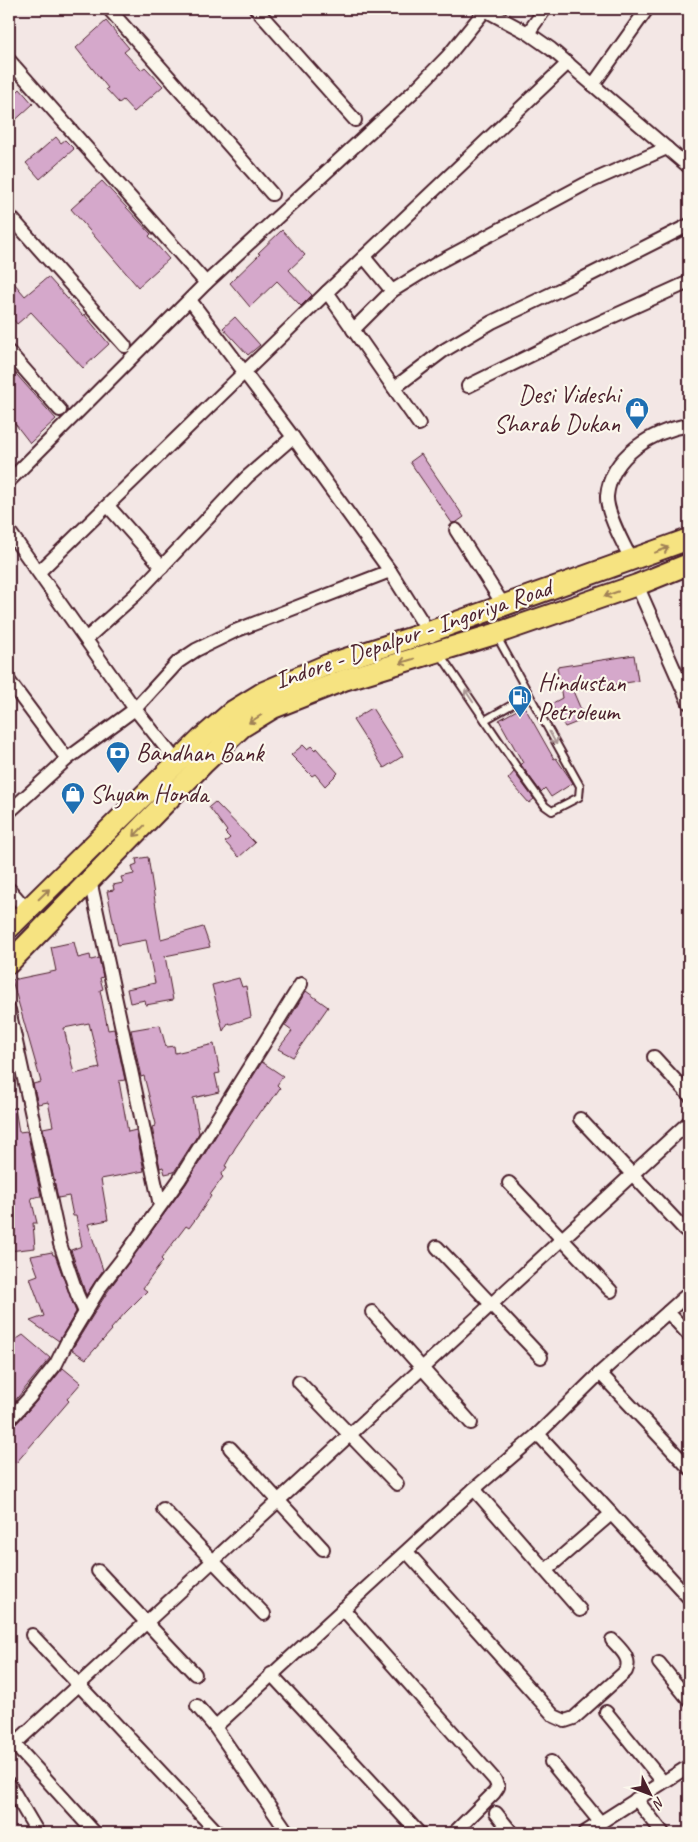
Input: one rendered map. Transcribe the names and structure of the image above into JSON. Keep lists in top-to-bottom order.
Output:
{
  "streets": {
    "main road": ["Indore - Depalpur - Ingoriya Road"]
  },
  "places": {
    "shop": ["Desi Videshi Sharab Dukan", "Shyam Honda"],
    "fuel station": ["Hindustan Petroleum"],
    "bank": ["Bandhan Bank"]
  },
  "north": "bottom right"
}
